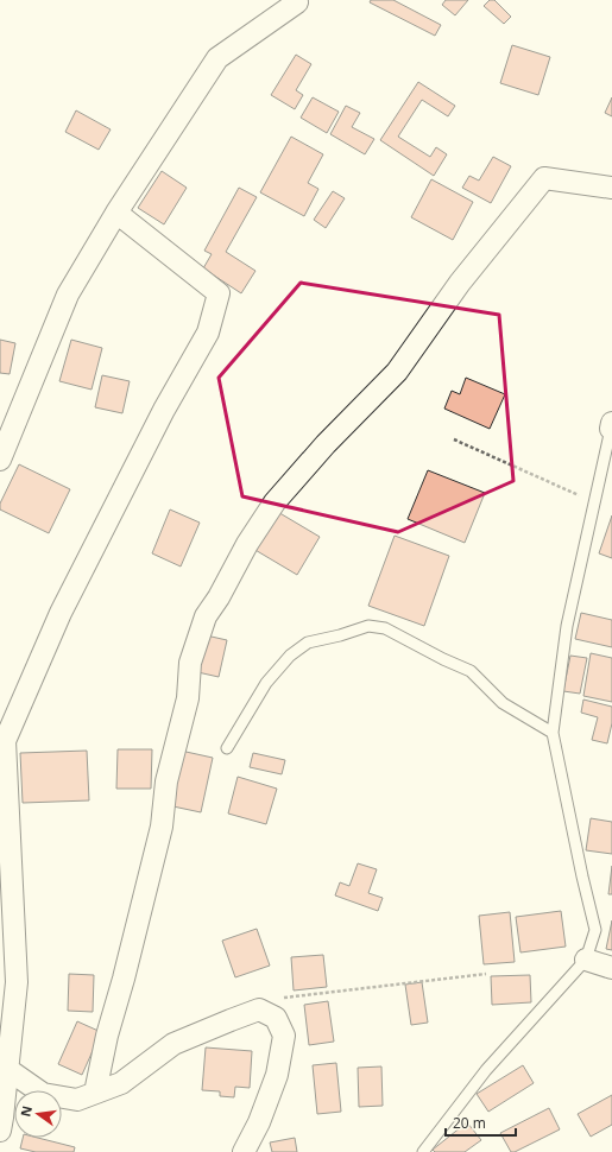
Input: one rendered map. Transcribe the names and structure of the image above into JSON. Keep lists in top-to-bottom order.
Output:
{
  "scale_bar": "20 m",
  "north": "left"
}
